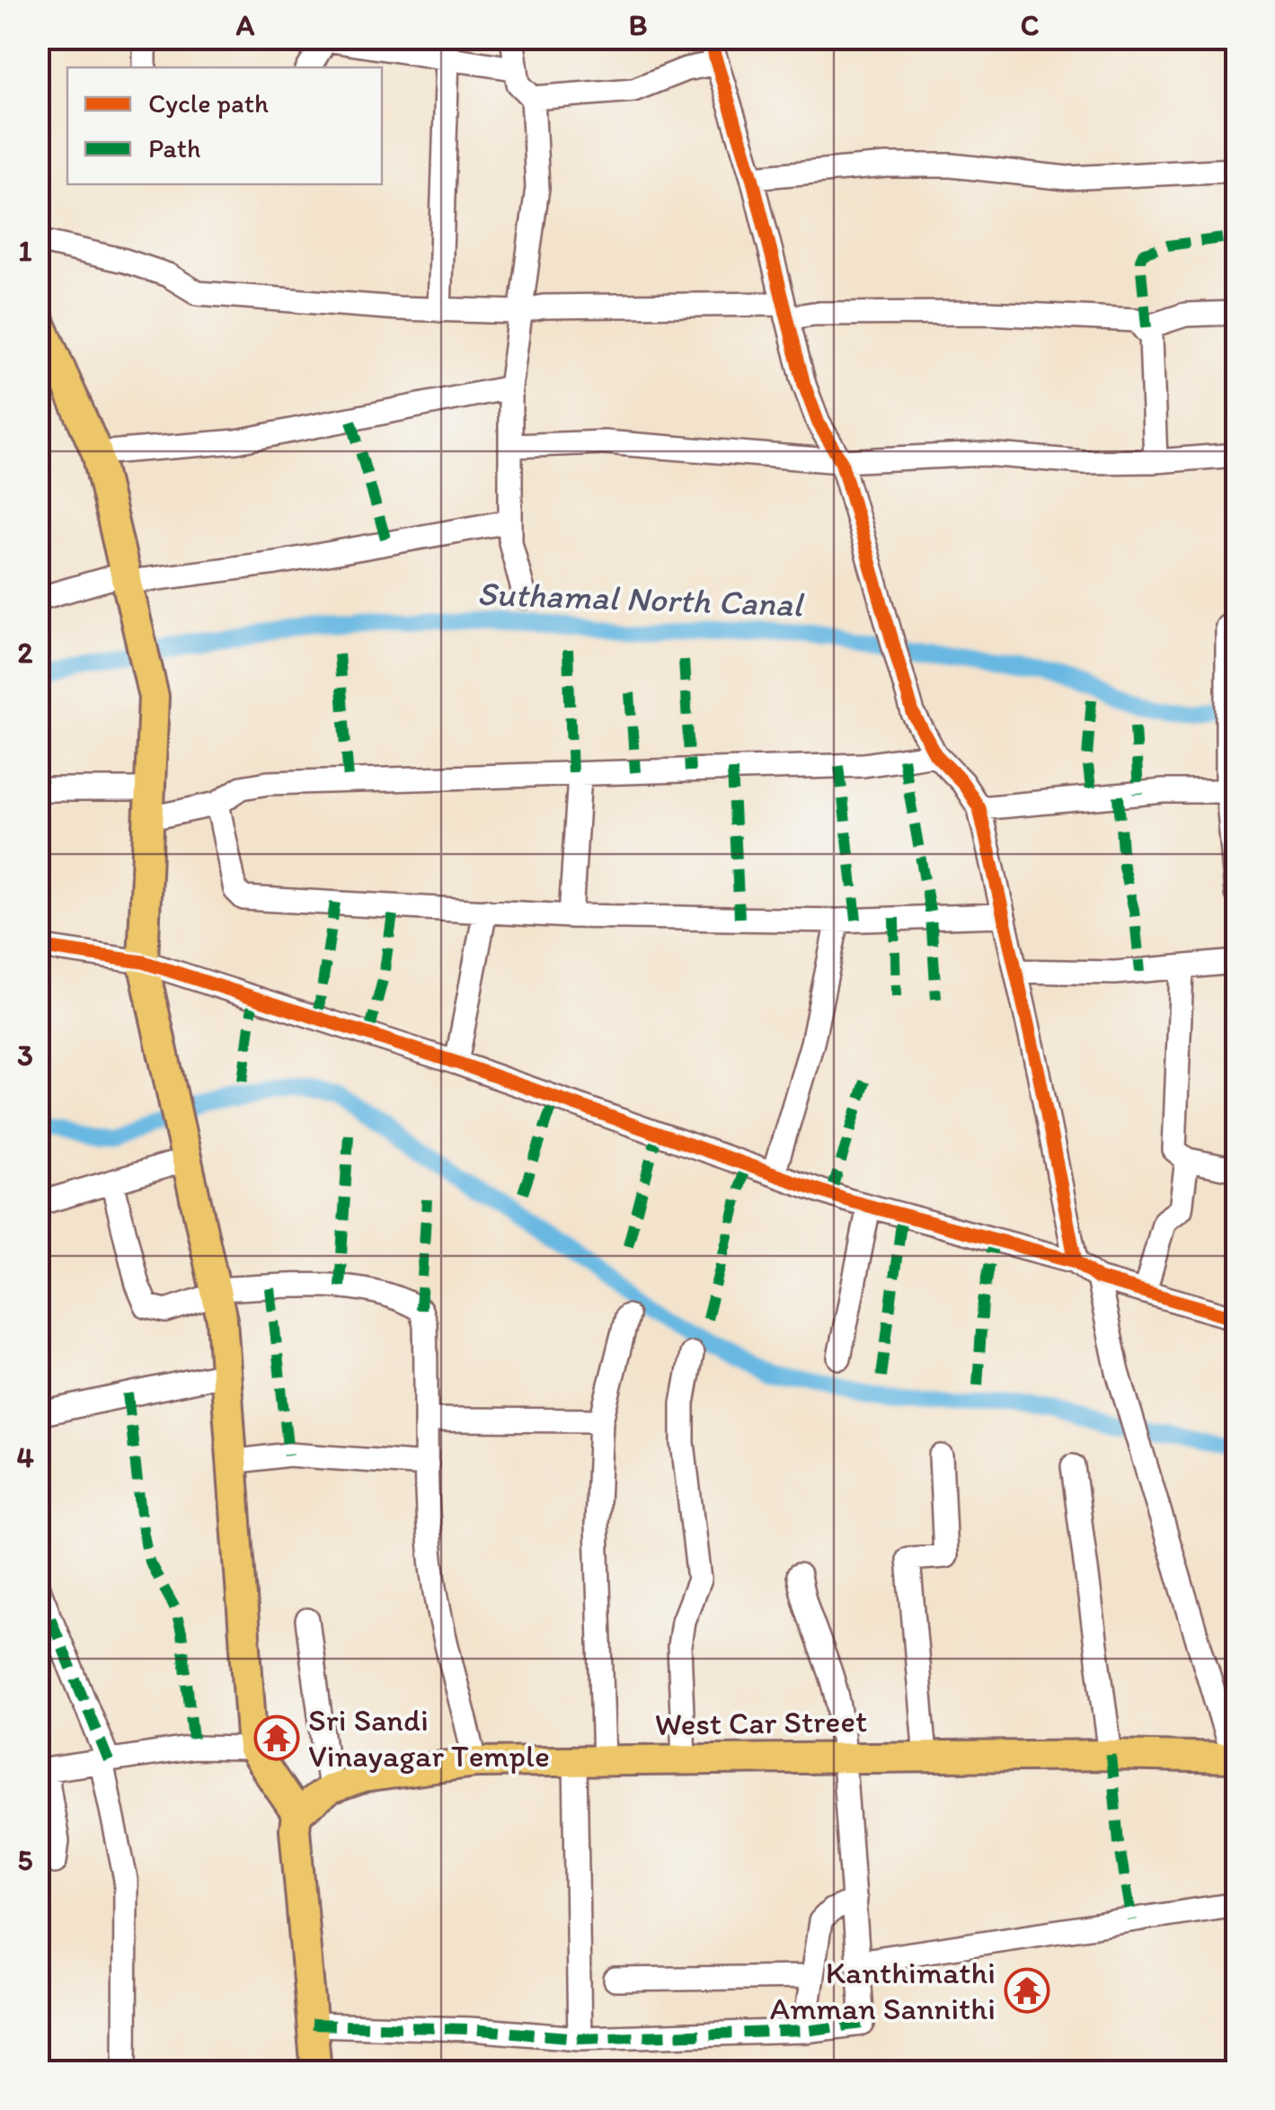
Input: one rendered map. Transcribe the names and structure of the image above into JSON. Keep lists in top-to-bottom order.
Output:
{
  "streets": {
    "main road": ["West Car Street"]
  },
  "water": ["Suthamal North Canal"],
  "places": {
    "temple": ["Sri Sandi Vinayagar Temple", "Kanthimathi Amman Sannithi"]
  },
  "legend": ["Cycle path", "Path"],
  "grid": {
    "columns": ["A", "B", "C"],
    "rows": [
      "1",
      "2",
      "3",
      "4",
      "5"
    ]
  }
}
